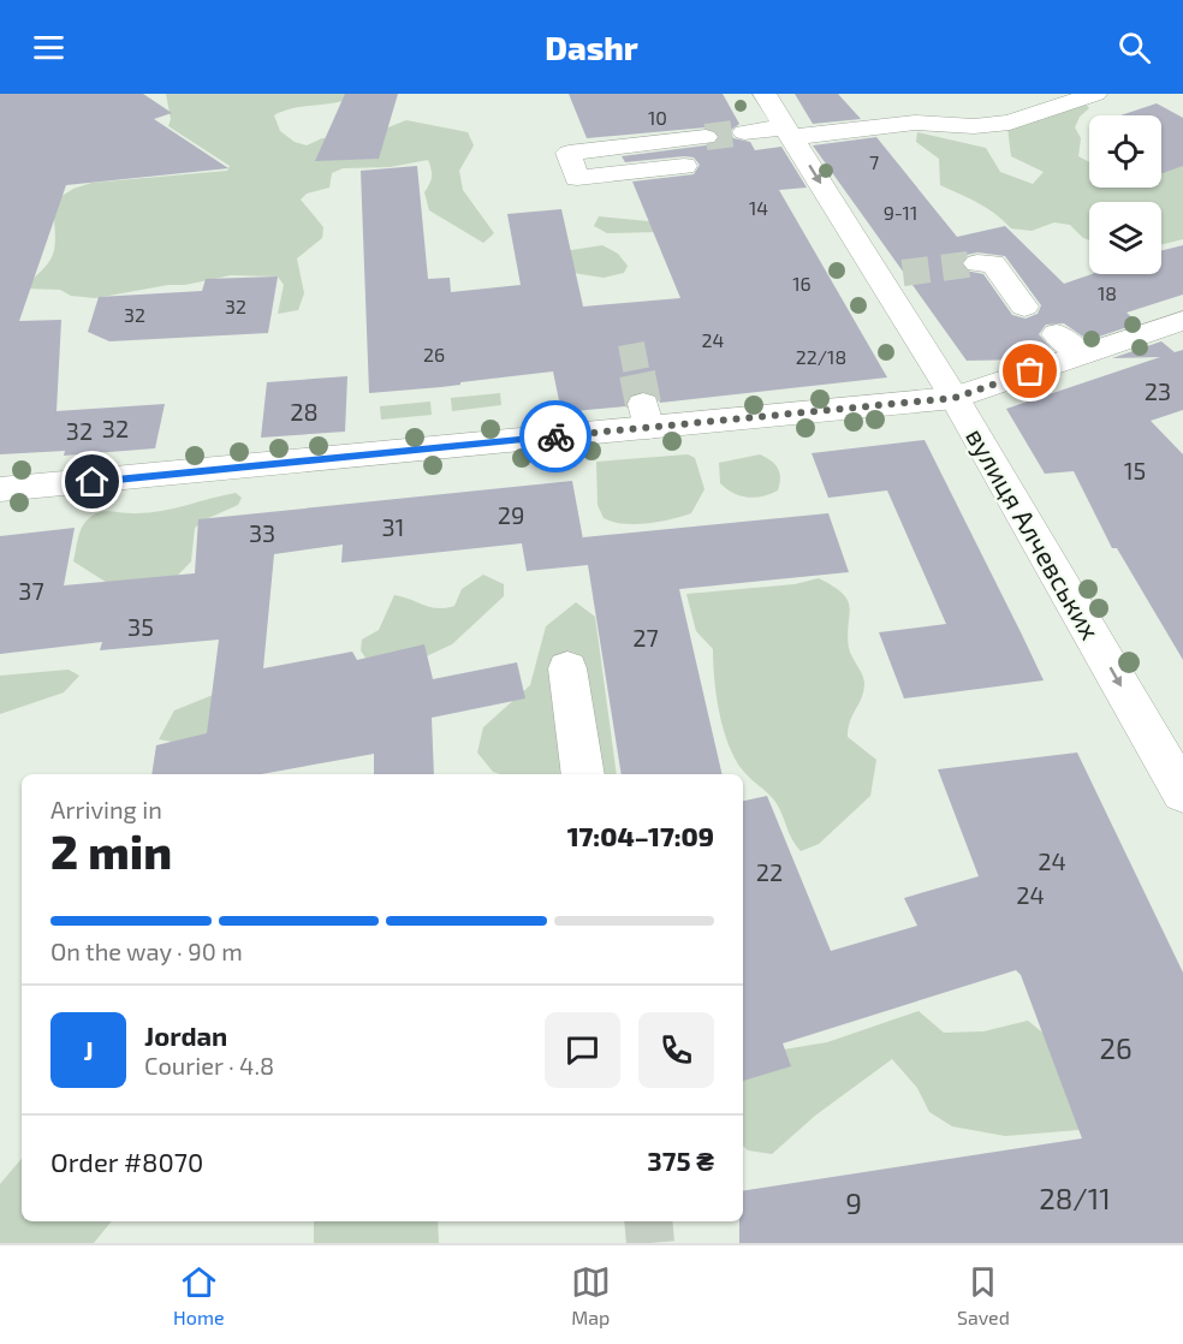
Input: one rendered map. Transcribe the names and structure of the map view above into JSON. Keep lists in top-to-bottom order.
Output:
{
  "streets": {
    "main road": ["вулиця Алчевських"]
  },
  "one_way": ["вулиця Алчевських"],
  "house_numbers": [
    "10",
    "7",
    "14",
    "9-11",
    "16",
    "18",
    "32",
    "32",
    "24",
    "26",
    "22/18",
    "23",
    "28",
    "32",
    "32",
    "15",
    "29",
    "31",
    "33",
    "37",
    "35",
    "27",
    "24",
    "22",
    "24",
    "26",
    "28/11",
    "9"
  ],
  "page": {
    "header": "Dashr",
    "heading": ["2 min", "Arriving in", "17:04–17:09"],
    "panel": [
      "Jordan",
      "Courier · 4.8",
      "Order #8070",
      "375 ₴"
    ],
    "bar": "On the way · 90 m",
    "round": "J",
    "tabs": ["Home", "Map", "Saved"]
  }
}
